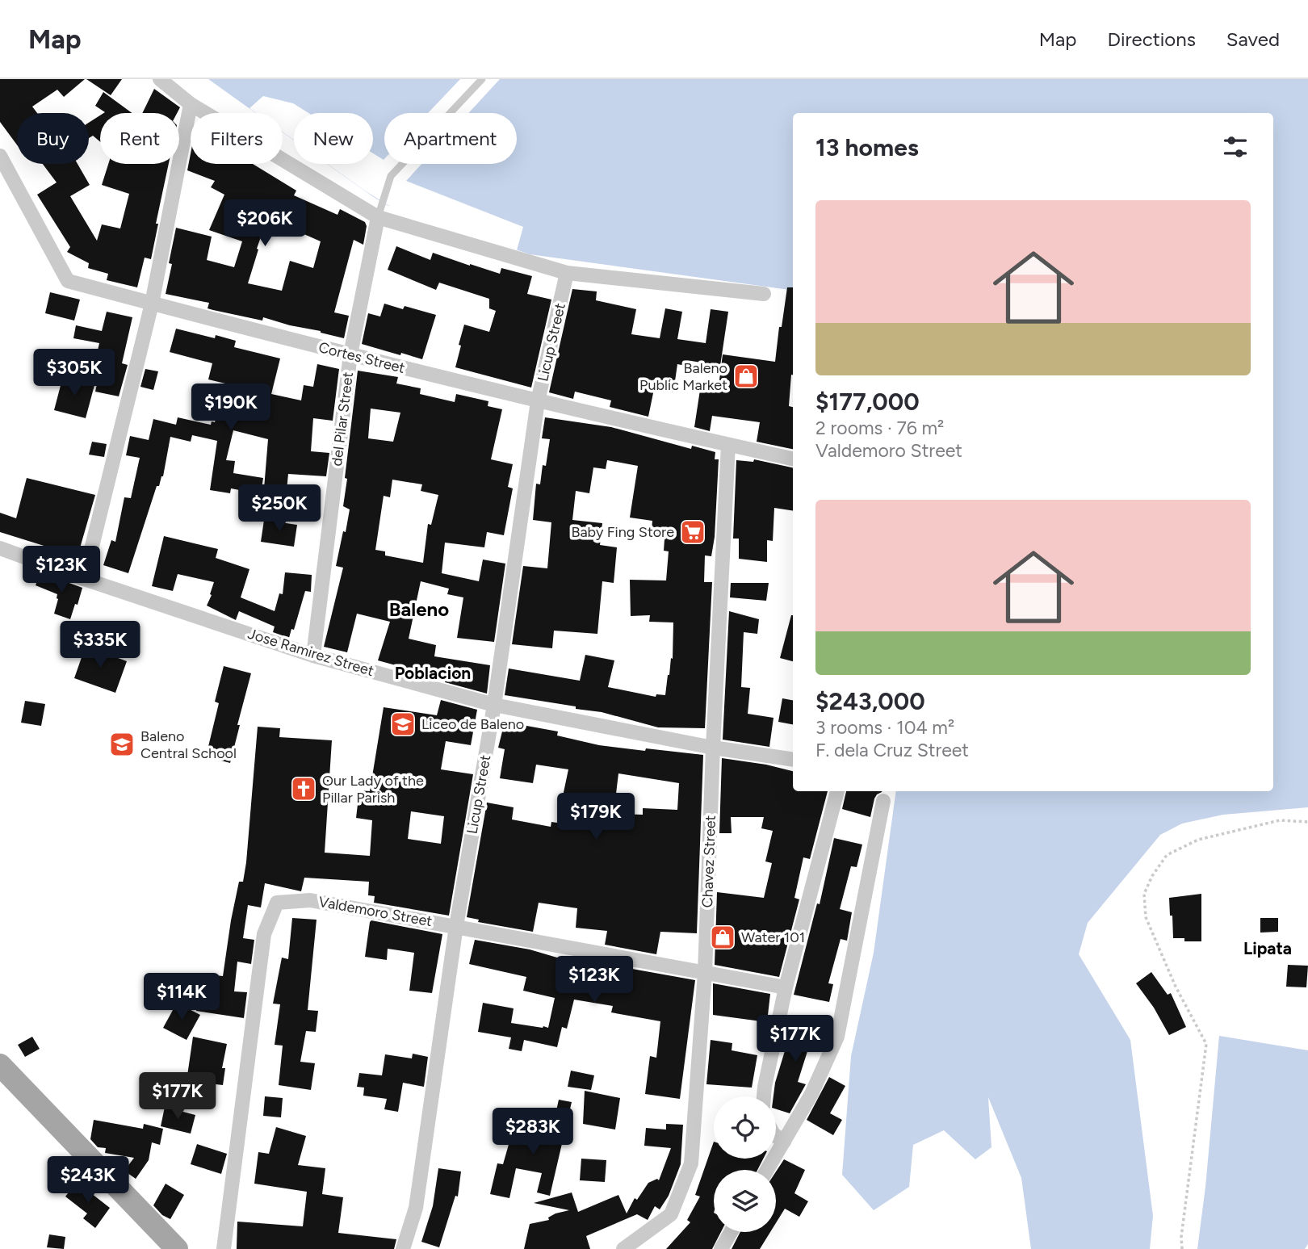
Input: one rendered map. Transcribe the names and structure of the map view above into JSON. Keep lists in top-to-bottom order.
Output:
{
  "streets": {
    "street": [
      "Licup Street",
      "Cortes Street",
      "del Pilar Street",
      "Jose Ramirez Street",
      "Chavez Street",
      "Valdemoro Street"
    ]
  },
  "crossings": [
    ["Licup Street", "Cortes Street"],
    ["Licup Street", "Jose Ramirez Street"],
    ["Licup Street", "Valdemoro Street"],
    ["Cortes Street", "del Pilar Street"],
    ["Cortes Street", "Chavez Street"],
    ["del Pilar Street", "Jose Ramirez Street"],
    ["Jose Ramirez Street", "Chavez Street"],
    ["Chavez Street", "Valdemoro Street"]
  ],
  "districts": ["Baleno", "Poblacion", "Lipata"],
  "places": {
    "shop": ["Baleno Public Market", "Water 101"],
    "supermarket": ["Baby Fing Store"],
    "school or university": ["Liceo de Baleno", "Baleno Central School"],
    "church": ["Our Lady of the Pillar Parish"]
  },
  "page": {
    "header": "Map",
    "nav": ["Map", "Directions", "Saved"],
    "chip": [
      "Buy",
      "Rent",
      "Filters",
      "New",
      "Apartment"
    ],
    "heading": "13 homes",
    "list": [
      {
        "name": "$177,000",
        "note": "2 rooms · 76 m² · Valdemoro Street"
      },
      {
        "name": "$243,000",
        "note": "3 rooms · 104 m² · F. dela Cruz Street"
      }
    ],
    "price": [
      "$206K",
      "$305K",
      "$190K",
      "$250K",
      "$123K",
      "$335K",
      "$179K",
      "$123K",
      "$114K",
      "$177K",
      "$177K",
      "$283K",
      "$243K"
    ]
  }
}
